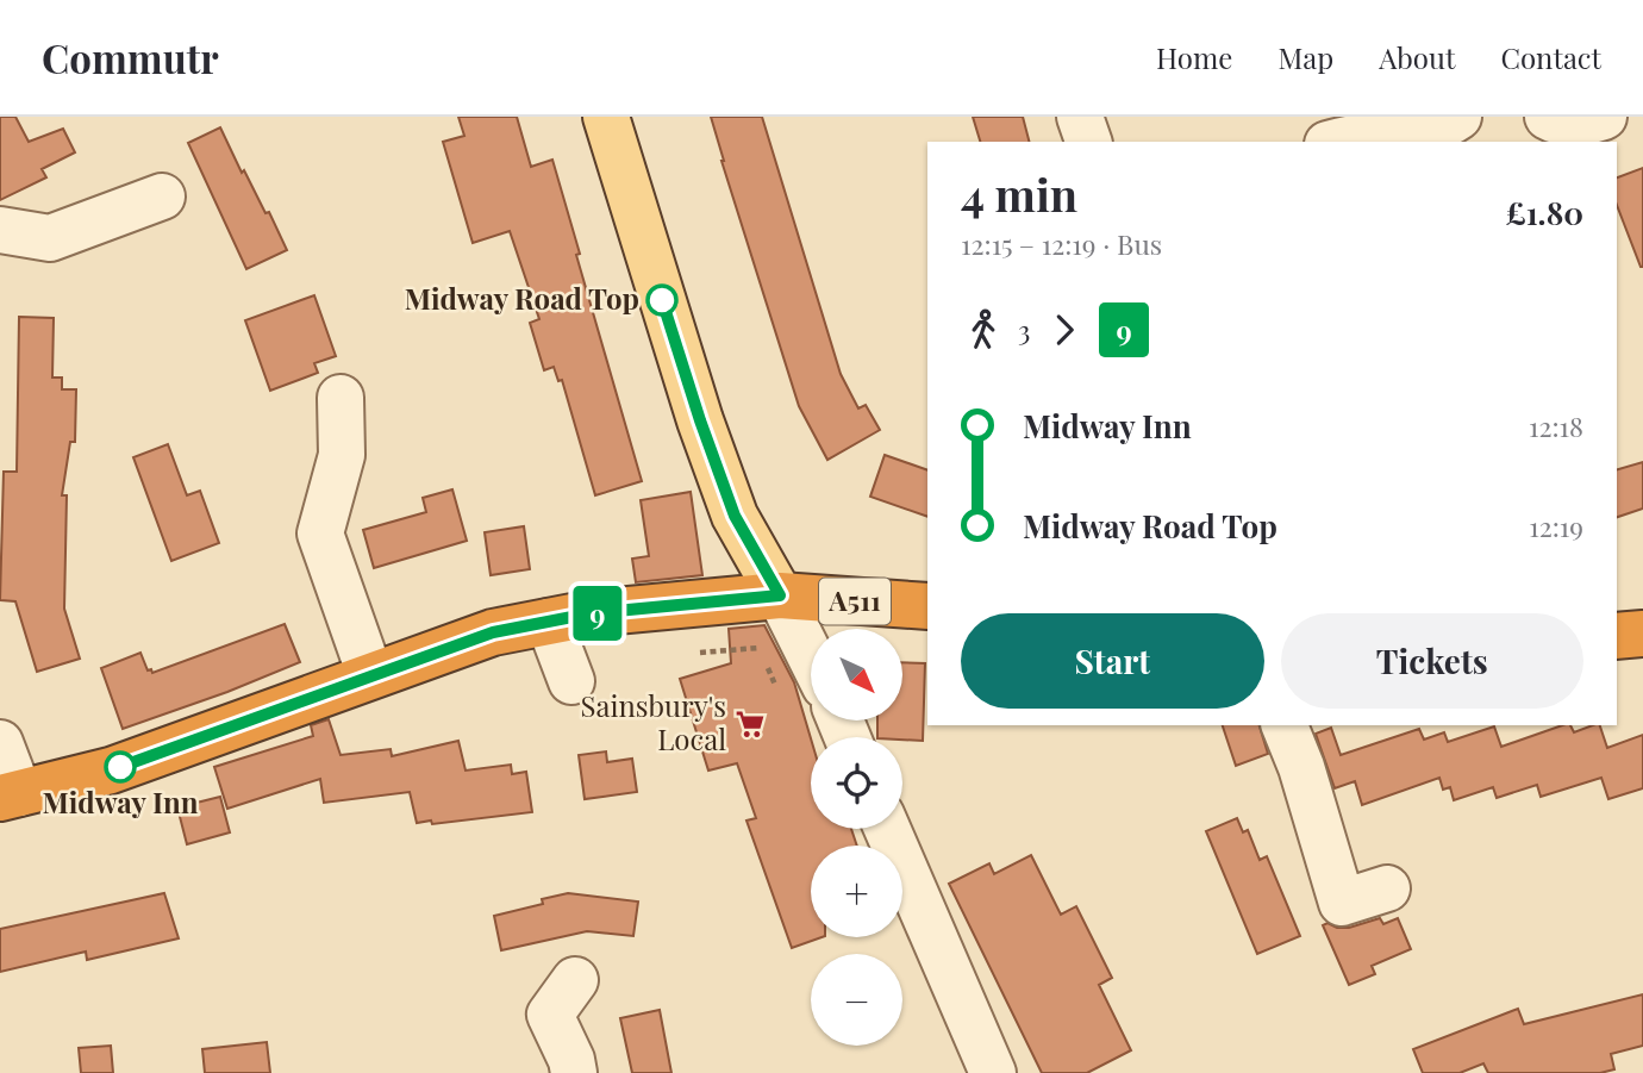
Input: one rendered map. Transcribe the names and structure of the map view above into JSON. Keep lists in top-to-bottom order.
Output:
{
  "streets": {
    "highway": ["A511"]
  },
  "places": {
    "other": ["Midway Road Top", "Midway Inn"],
    "supermarket": ["Sainsbury's Local"]
  },
  "lines": ["bus line 9"],
  "north": "bottom right",
  "page": {
    "header": "Commutr",
    "nav": [
      "Home",
      "Map",
      "About",
      "Contact"
    ],
    "on_map": "9",
    "heading": ["4 min", "12:15 – 12:19 · Bus", "£1.80"],
    "legs": ["3", "9"],
    "list": [
      {
        "name": "Midway Inn",
        "value": "12:18"
      },
      {
        "name": "Midway Road Top",
        "value": "12:19"
      }
    ],
    "buttons": ["Start", "Tickets"],
    "map_buttons": ["+", "−"]
  }
}
